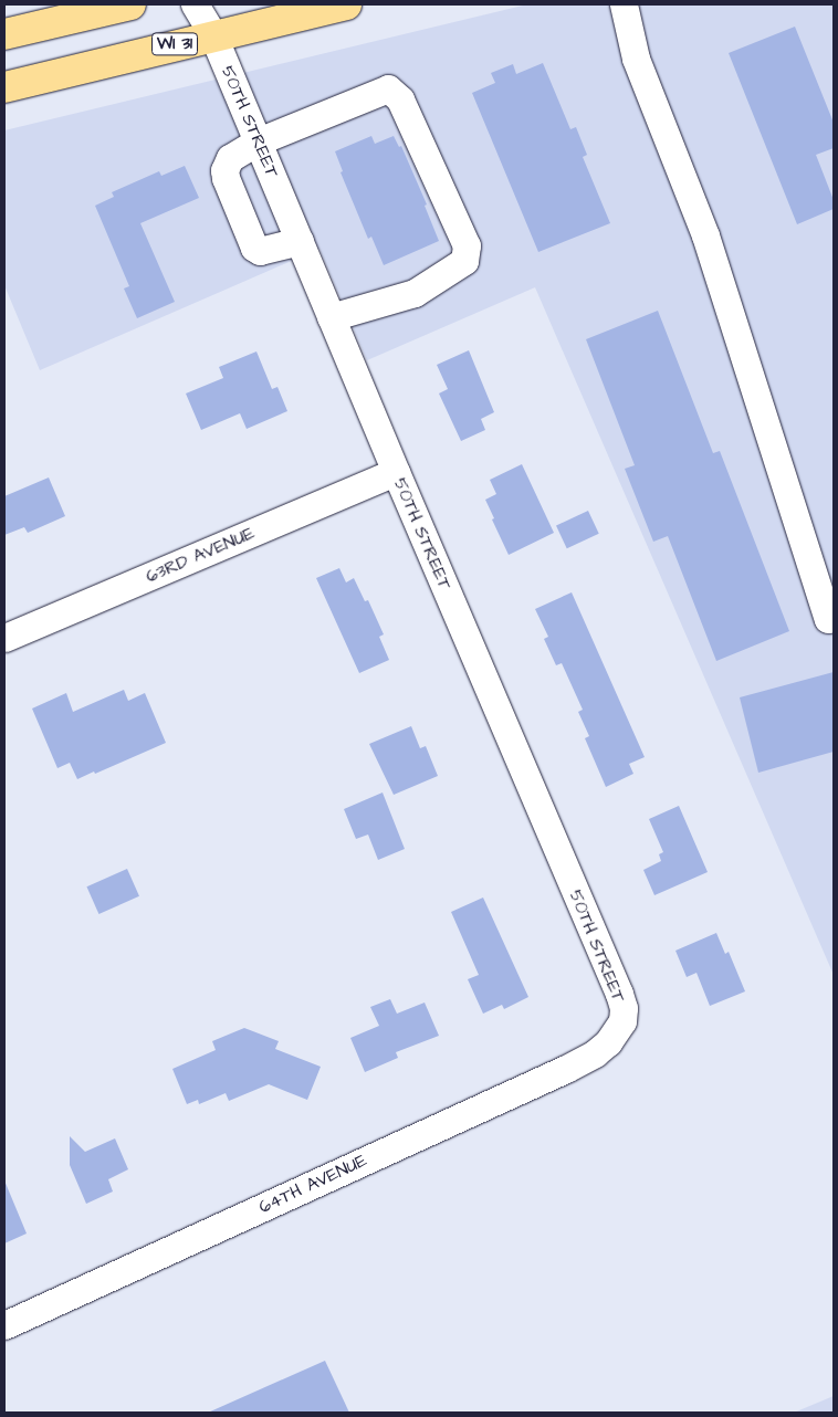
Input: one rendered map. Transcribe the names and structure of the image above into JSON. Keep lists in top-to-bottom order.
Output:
{
  "streets": {
    "main road": ["WI 31"],
    "street": ["50TH STREET", "63RD AVENUE", "64TH AVENUE"]
  },
  "crossings": [
    ["WI 31", "50TH STREET"],
    ["50TH STREET", "63RD AVENUE"],
    ["50TH STREET", "64TH AVENUE"]
  ]
}
